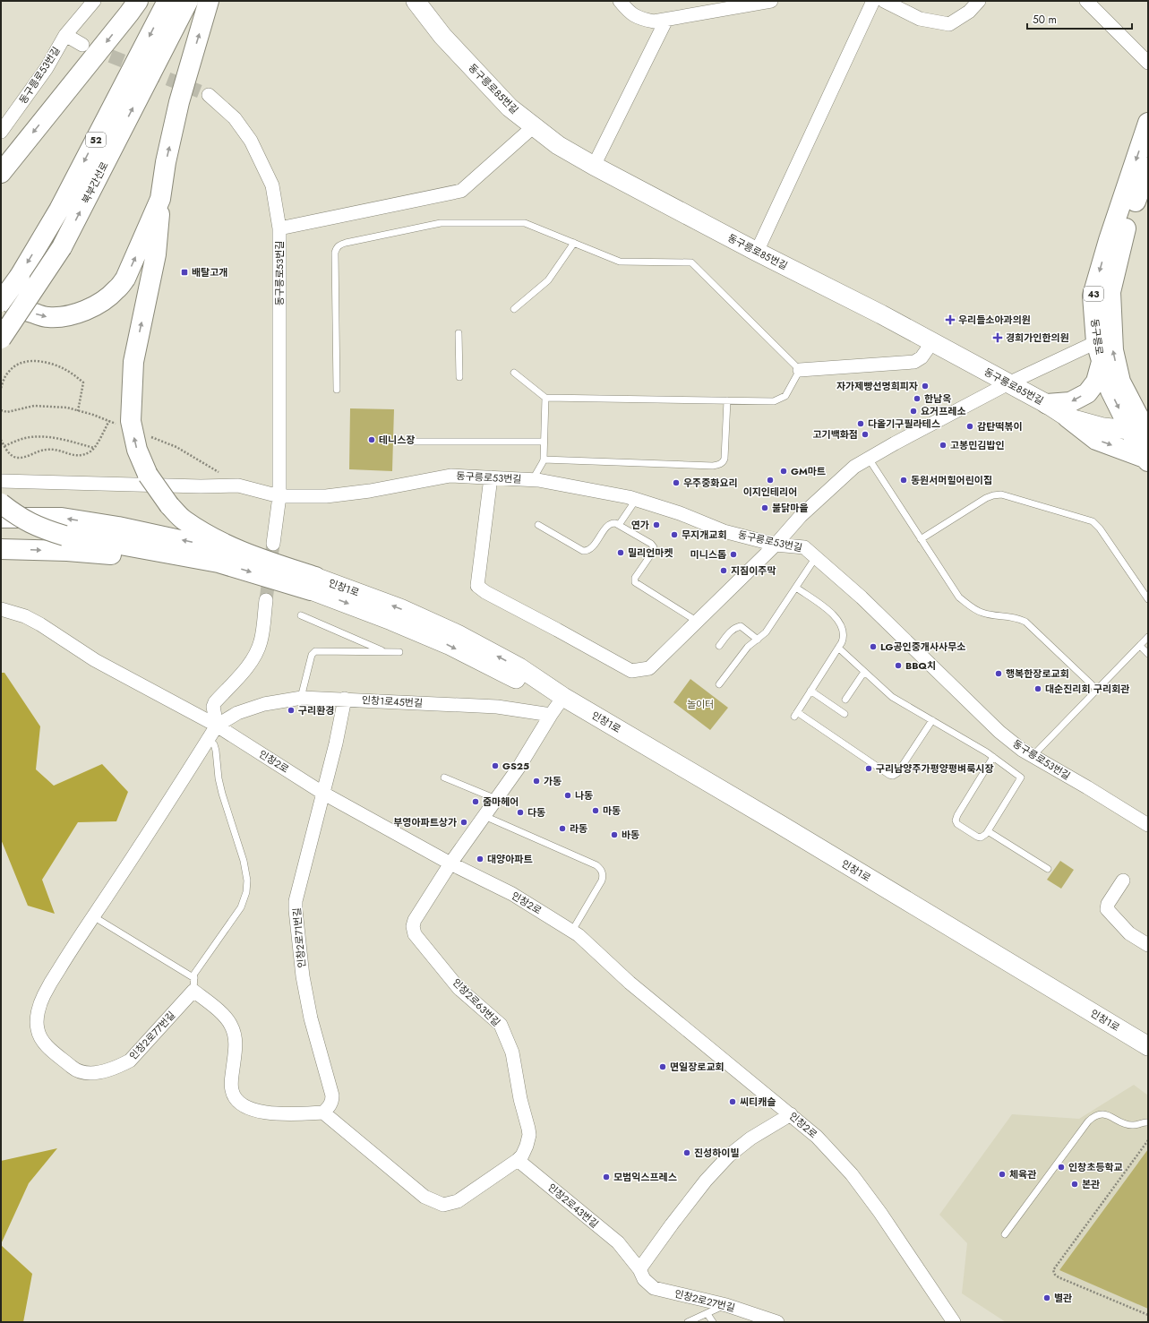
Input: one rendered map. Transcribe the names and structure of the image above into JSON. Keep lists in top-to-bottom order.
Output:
{
  "streets": {
    "main road": [
      "52",
      "북부간선로",
      "43",
      "동구릉로"
    ],
    "street": [
      "동구릉로53번길",
      "동구릉로85번길",
      "인창1로",
      "인창1로45번길",
      "인창2로",
      "인창2로71번길",
      "인창2로63번길",
      "인창2로77번길",
      "인창2로43번길",
      "인창2로27번길"
    ]
  },
  "crossings": [
    ["동구릉로85번길", "동구릉로"],
    ["인창1로45번길", "인창2로"],
    ["인창1로45번길", "인창2로71번길"],
    ["인창1로45번길", "인창2로77번길"],
    ["인창2로", "인창2로71번길"],
    ["인창2로", "인창2로63번길"],
    ["인창2로", "인창2로77번길"],
    ["인창2로63번길", "인창2로43번길"],
    ["인창2로43번길", "인창2로27번길"]
  ],
  "parks": ["놀이터"],
  "places": {
    "transit": ["배탈고개"],
    "health": ["우리들소아과의원", "경희가인한의원"],
    "other": [
      "자가제빵선명희피자",
      "한남옥",
      "요거프레소",
      "다올기구필라테스",
      "감탄떡볶이",
      "고기백화점",
      "테니스장",
      "고봉민김밥인",
      "GM마트",
      "이지인테리어",
      "동원서머힐어린이집",
      "우주중화요리",
      "불닭마을",
      "연가",
      "무지개교회",
      "밀리언마켓",
      "미니스톱",
      "지짐이주막",
      "LG공인중개사사무소",
      "BBQ치",
      "행복한장로교회",
      "대순진리회 구리회관",
      "구리환경",
      "GS25",
      "구리남양주가평양평벼룩시장",
      "가동",
      "나동",
      "줌마헤어",
      "마동",
      "다동",
      "부영아파트상가",
      "라동",
      "바동",
      "대양아파트",
      "면일장로교회",
      "씨티캐슬",
      "진성하이빌",
      "인창초등학교",
      "체육관",
      "모범익스프레스",
      "본관",
      "별관"
    ]
  },
  "scale_bar": "50 m"
}
